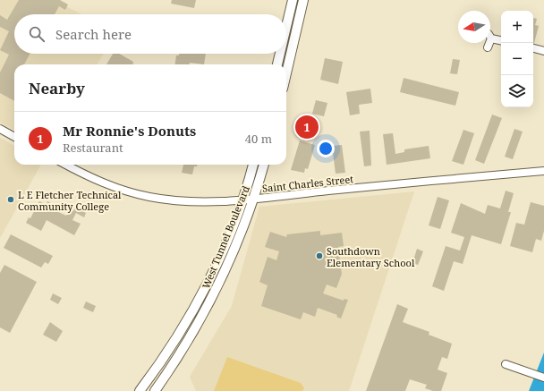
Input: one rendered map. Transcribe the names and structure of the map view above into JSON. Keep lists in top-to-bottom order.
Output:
{
  "streets": {
    "main road": ["West Tunnel Boulevard"],
    "street": ["Saint Charles Street"]
  },
  "crossings": [
    ["Saint Charles Street", "West Tunnel Boulevard"]
  ],
  "places": ["L E Fletcher Technical Community College", "Southdown Elementary School"],
  "north": "left",
  "page": {
    "map_buttons": ["+", "−"],
    "search": "Search here",
    "heading": "Nearby",
    "list": [
      {
        "mark": "1",
        "name": "Mr Ronnie's Donuts",
        "note": "Restaurant",
        "value": "40 m"
      }
    ],
    "pins": "1"
  }
}
